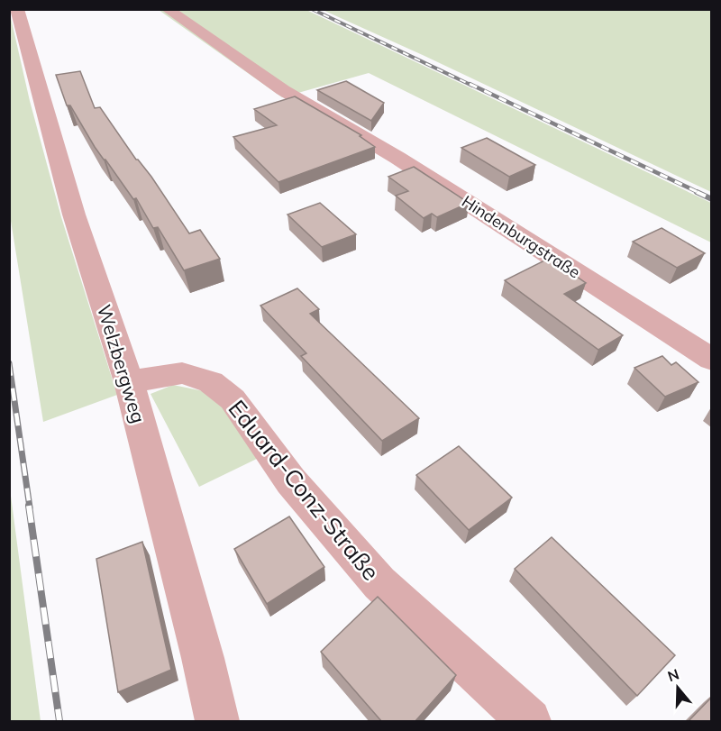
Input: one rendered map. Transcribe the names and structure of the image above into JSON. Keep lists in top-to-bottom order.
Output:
{
  "streets": {
    "street": ["Hindenburgstraße", "Welzbergweg", "Eduard-Conz-Straße"]
  },
  "crossings": [
    ["Welzbergweg", "Eduard-Conz-Straße"]
  ],
  "north": "top"
}
